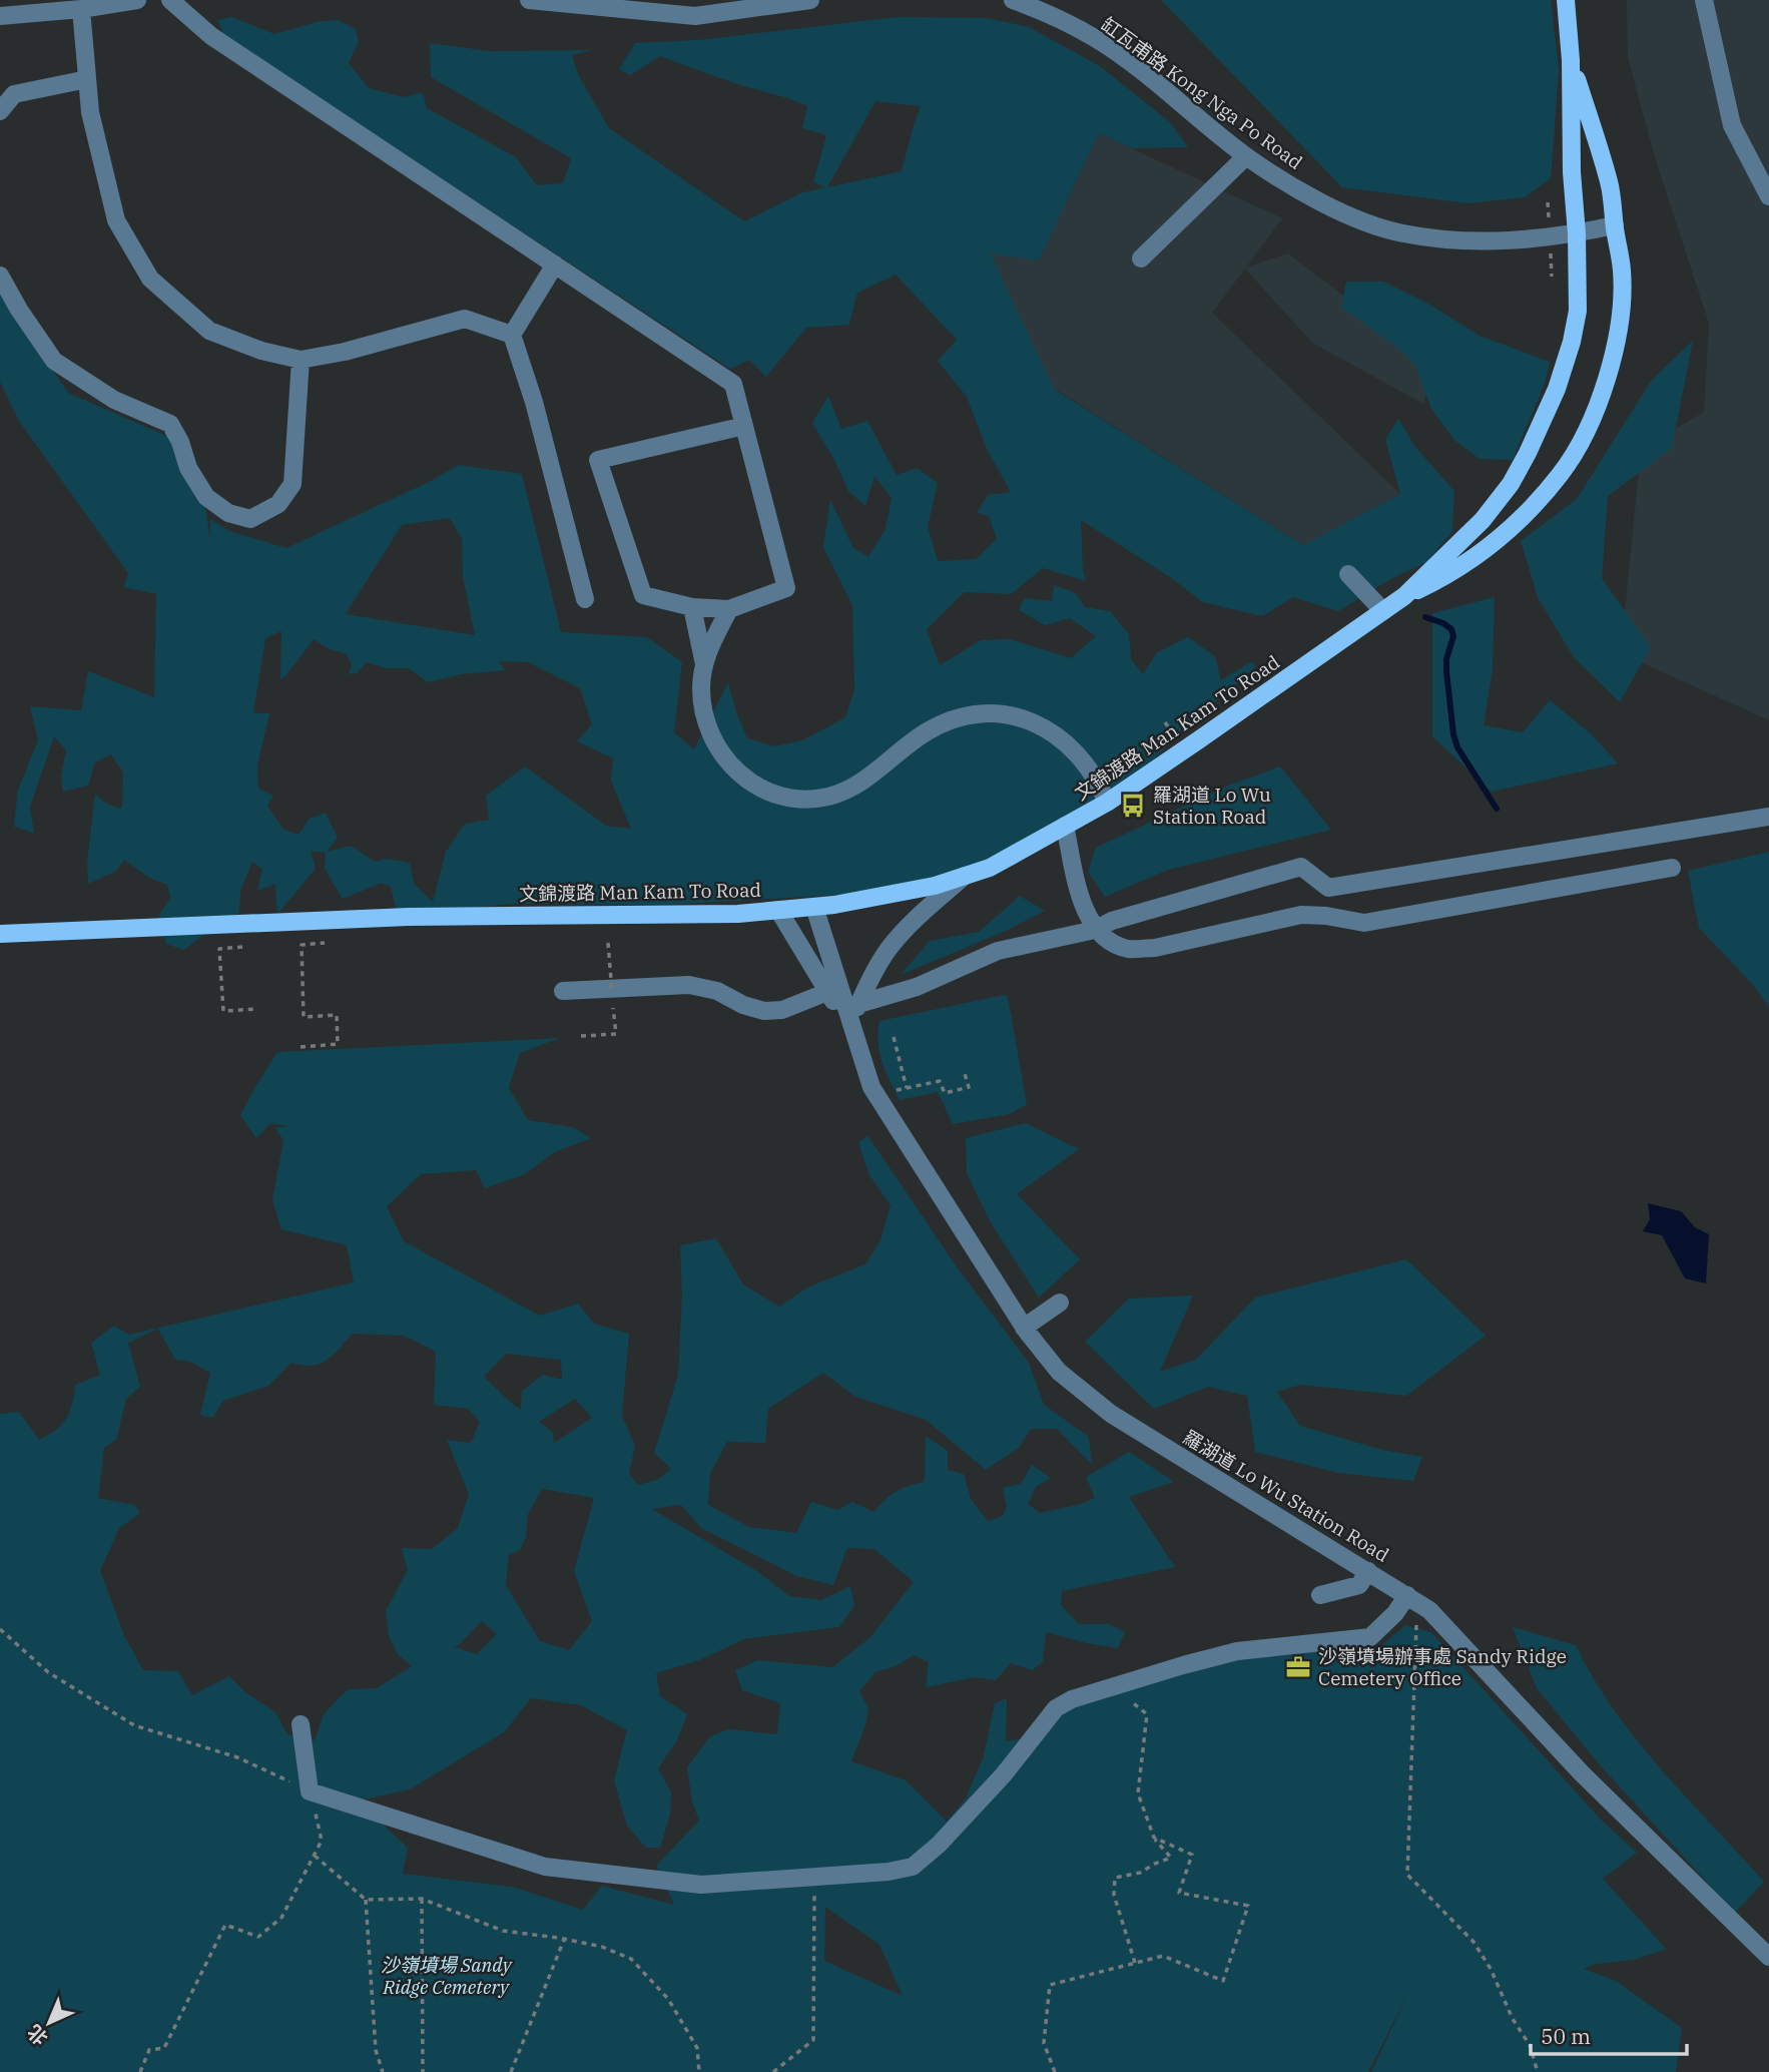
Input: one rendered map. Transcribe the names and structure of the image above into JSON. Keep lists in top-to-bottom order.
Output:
{
  "streets": {
    "main road": ["文錦渡路 Man Kam To Road"],
    "street": ["缸瓦甫路 Kong Nga Po Road", "羅湖道 Lo Wu Station Road"]
  },
  "crossings": [
    ["缸瓦甫路 Kong Nga Po Road", "文錦渡路 Man Kam To Road"],
    ["文錦渡路 Man Kam To Road", "羅湖道 Lo Wu Station Road"]
  ],
  "parks": ["沙嶺墳場 Sandy Ridge Cemetery"],
  "places": {
    "bus stop": ["羅湖道 Lo Wu Station Road"],
    "office": ["沙嶺墳場辦事處 Sandy Ridge Cemetery Office"]
  },
  "scale_bar": "50 m",
  "north": "bottom left"
}
